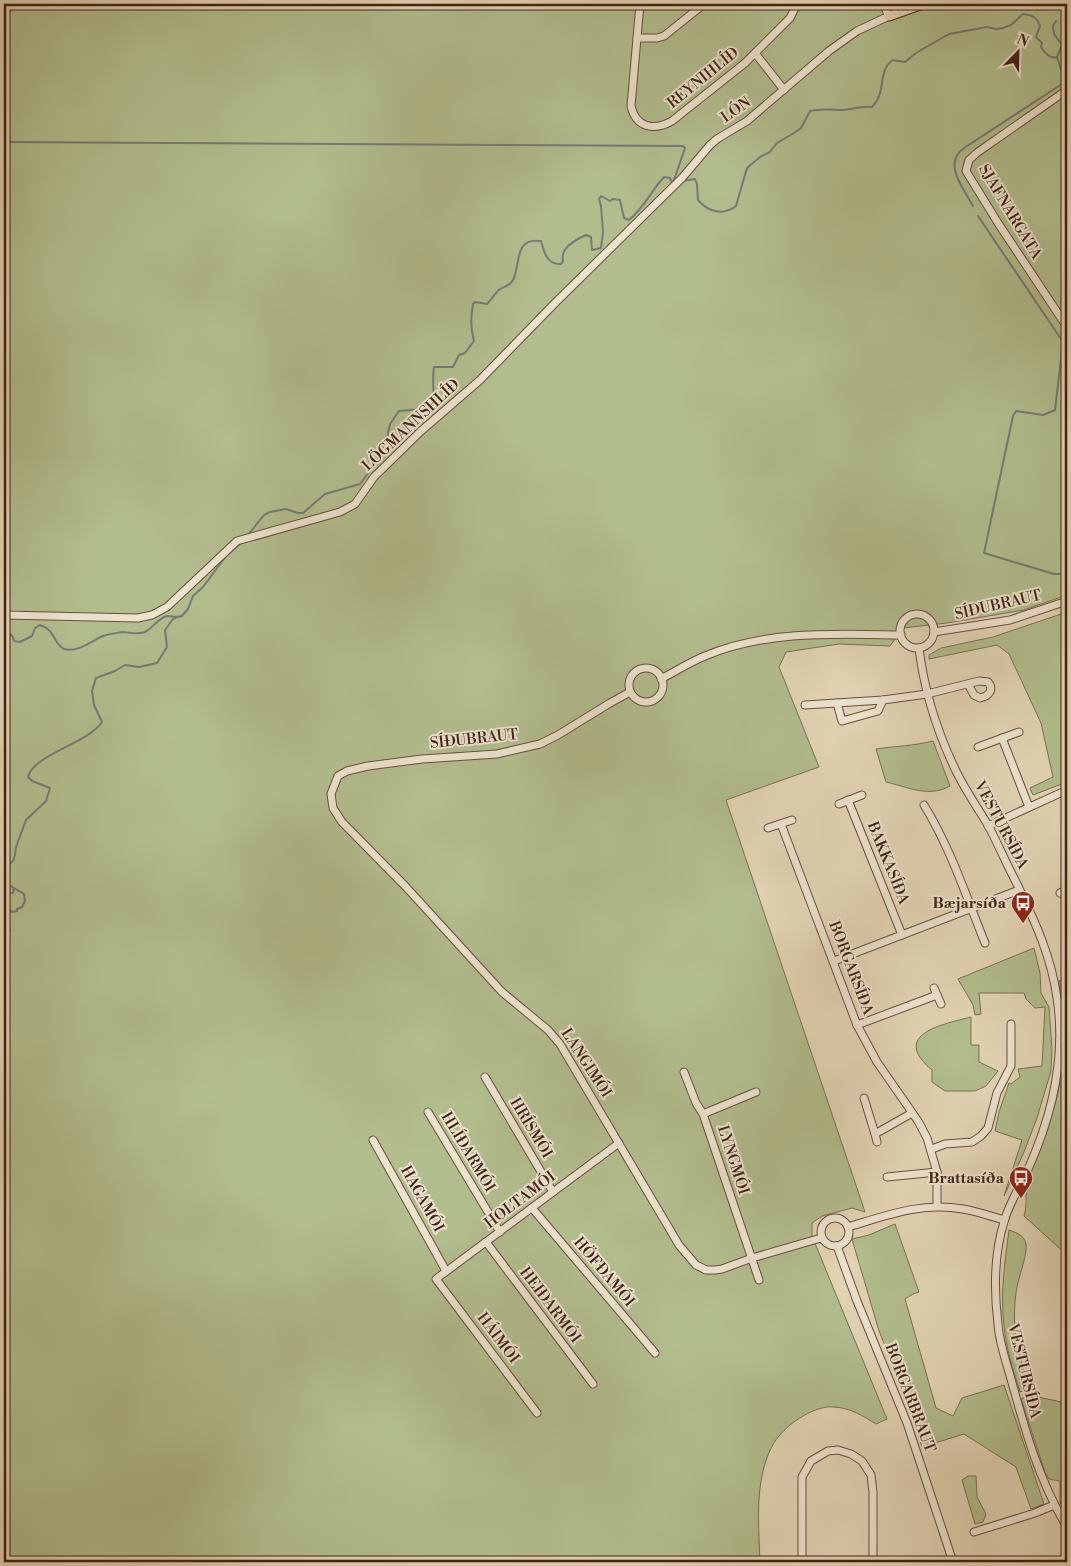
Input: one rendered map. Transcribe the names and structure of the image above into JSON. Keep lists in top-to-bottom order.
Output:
{
  "streets": {
    "street": [
      "REYNIHLÍÐ",
      "LÓN",
      "SJAFNARGATA",
      "LÖGMANNSHLÍÐ",
      "SÍÐUBRAUT",
      "VESTURSÍÐA",
      "BAKKASÍÐA",
      "BORGARSÍÐA",
      "LANGIMÓI",
      "HRÍSMÓI",
      "HLÍÐARMÓI",
      "LYNGMÓI",
      "HAGAMÓI",
      "HOLTAMÓI",
      "HÖFÐAMÓI",
      "HEIÐARMÓI",
      "HÁIMÓI",
      "BORGARBRAUT"
    ]
  },
  "crossings": [
    ["REYNIHLÍÐ", "LÓN"],
    ["LÓN", "LÖGMANNSHLÍÐ"],
    ["SÍÐUBRAUT", "VESTURSÍÐA"],
    ["SÍÐUBRAUT", "LANGIMÓI"],
    ["LANGIMÓI", "LYNGMÓI"],
    ["LANGIMÓI", "HOLTAMÓI"],
    ["LANGIMÓI", "BORGARBRAUT"],
    ["HRÍSMÓI", "HOLTAMÓI"],
    ["HLÍÐARMÓI", "HOLTAMÓI"],
    ["HAGAMÓI", "HOLTAMÓI"],
    ["HOLTAMÓI", "HÖFÐAMÓI"],
    ["HOLTAMÓI", "HEIÐARMÓI"],
    ["HOLTAMÓI", "HÁIMÓI"]
  ],
  "places": {
    "bus stop": ["Bæjarsíða", "Brattasíða"]
  },
  "north": "top right"
}
